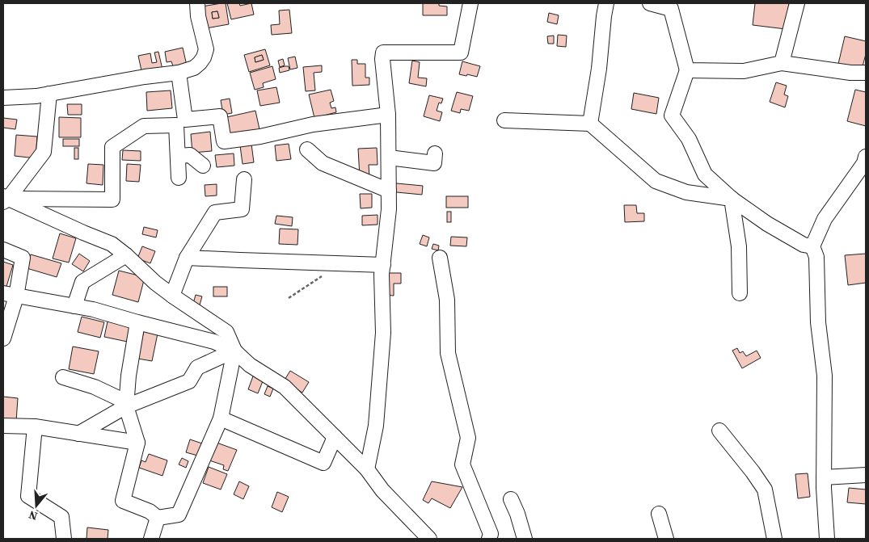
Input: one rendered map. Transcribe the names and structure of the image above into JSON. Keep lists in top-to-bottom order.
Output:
{
  "north": "bottom"
}
